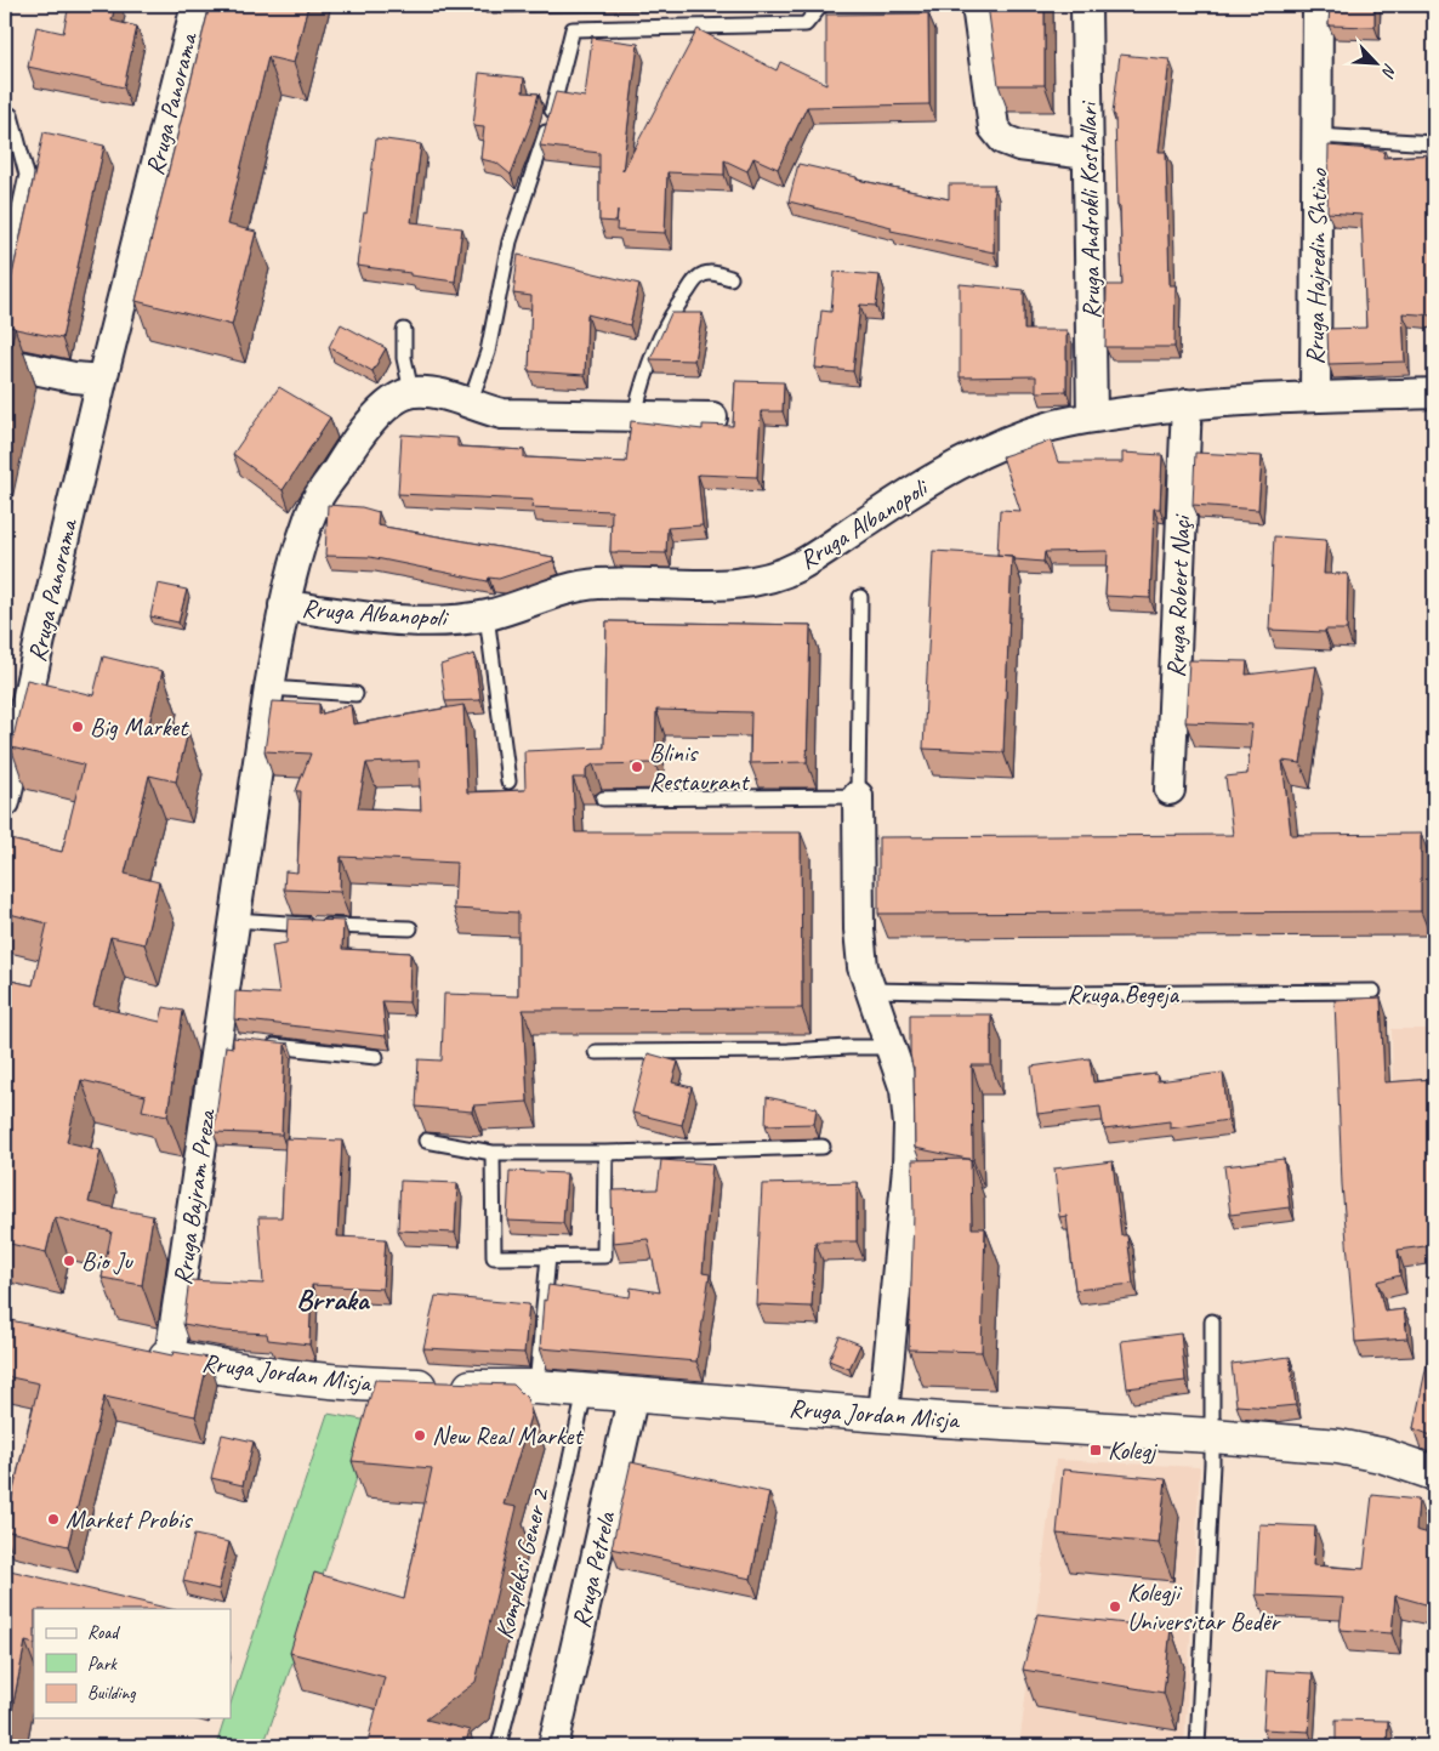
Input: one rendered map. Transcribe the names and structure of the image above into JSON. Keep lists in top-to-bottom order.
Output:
{
  "streets": {
    "street": [
      "Rruga Panorama",
      "Rruga Androkli Kostallari",
      "Rruga Hajredin Shtino",
      "Rruga Albanopoli",
      "Rruga Robert Naçi",
      "Rruga Bajram Preza",
      "Rruga Jordan Misja",
      "Rruga Petrela"
    ],
    "lane": ["Rruga Begeja", "Kompleksi Gener 2"]
  },
  "crossings": [
    ["Rruga Androkli Kostallari", "Rruga Albanopoli"],
    ["Rruga Hajredin Shtino", "Rruga Albanopoli"],
    ["Rruga Albanopoli", "Rruga Robert Naçi"],
    ["Rruga Albanopoli", "Rruga Bajram Preza"],
    ["Rruga Bajram Preza", "Rruga Jordan Misja"],
    ["Rruga Jordan Misja", "Kompleksi Gener 2"],
    ["Rruga Jordan Misja", "Rruga Petrela"]
  ],
  "districts": ["Brraka"],
  "places": {
    "other": [
      "Big Market",
      "Blinis Restaurant",
      "Bio Ju",
      "New Real Market",
      "Market Probis",
      "Kolegji Universitar Bedër"
    ],
    "transit": ["Kolegj"]
  },
  "legend": ["Road", "Park", "Building"],
  "north": "bottom right"
}
